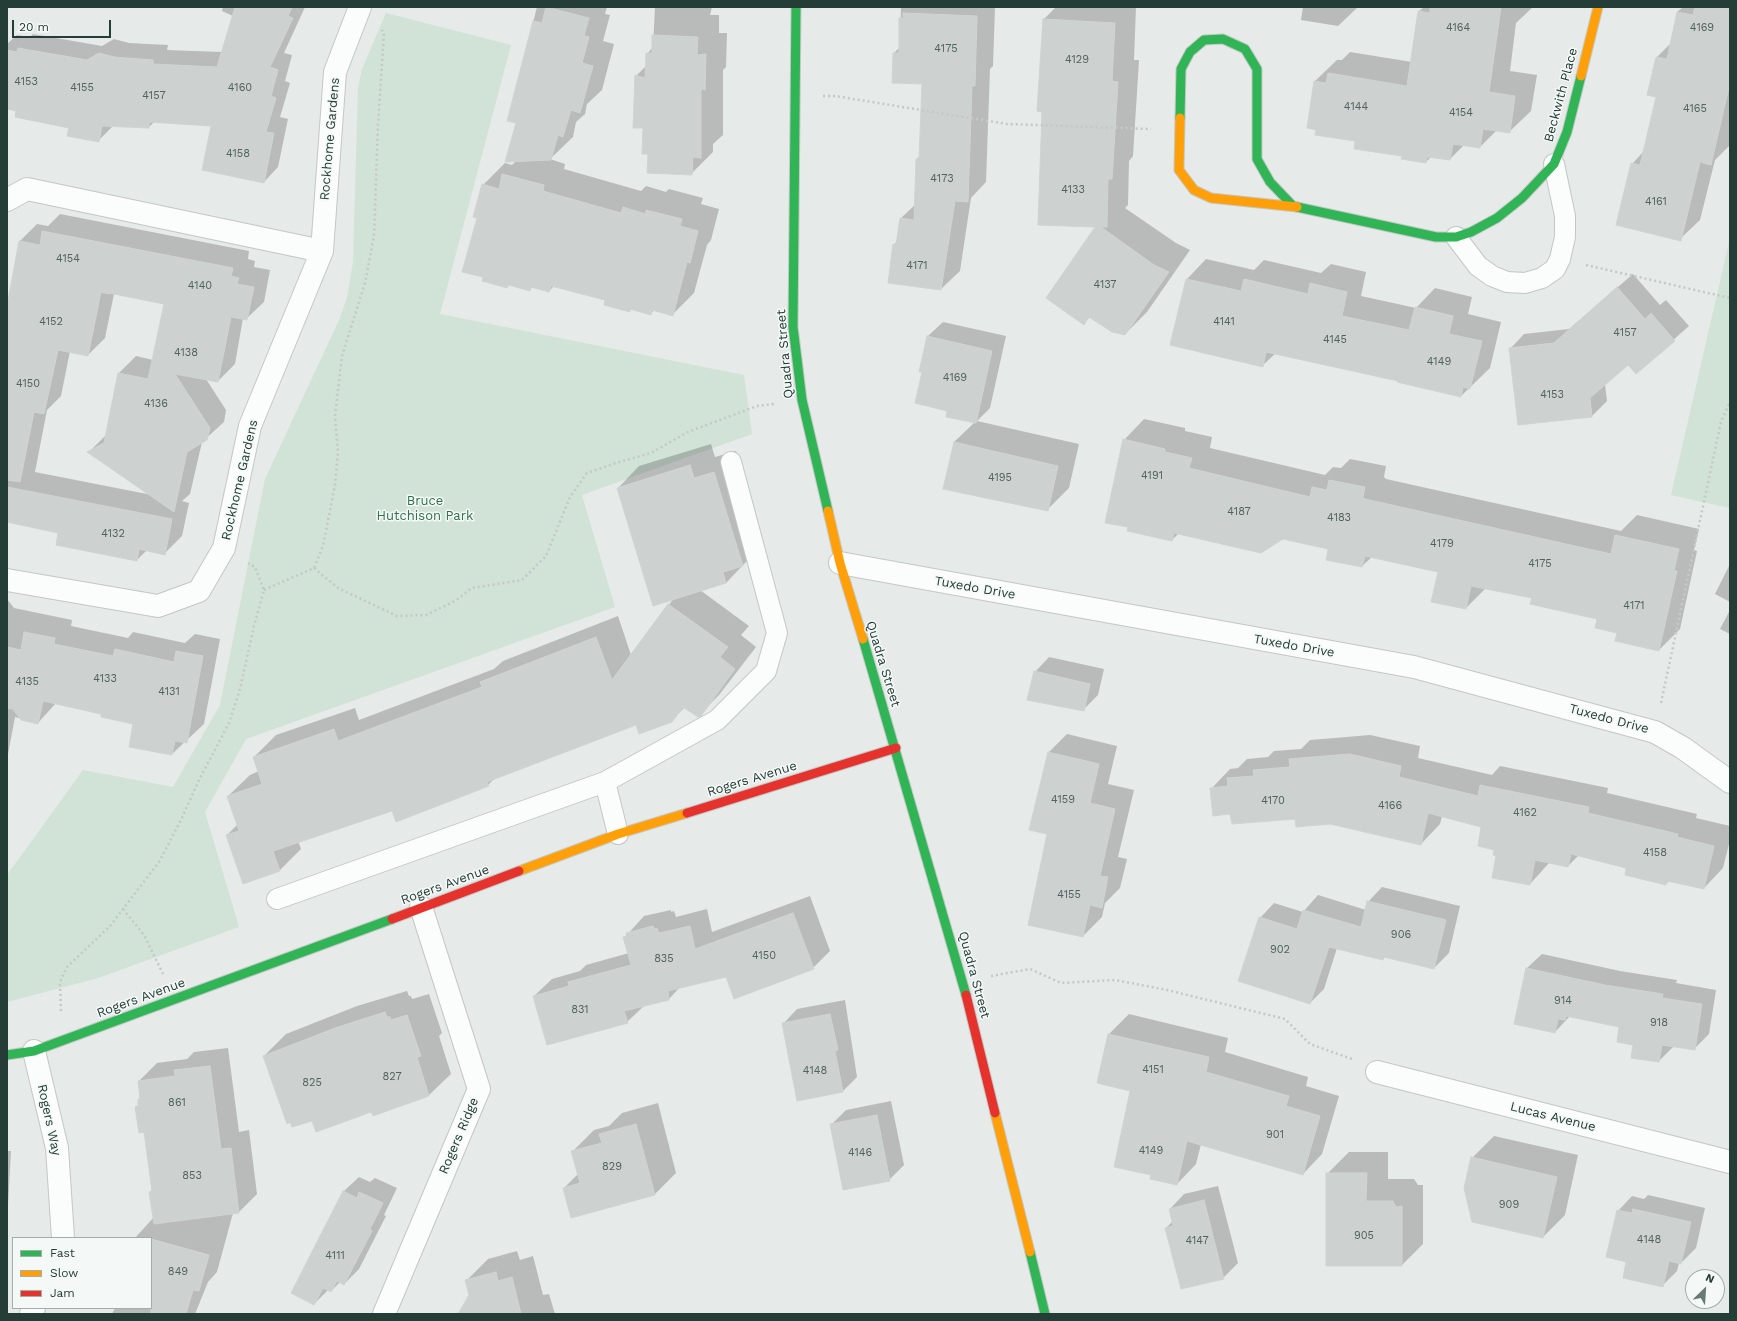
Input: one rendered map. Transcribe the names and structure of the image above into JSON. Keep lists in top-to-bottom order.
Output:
{
  "streets": {
    "street": [
      "Beckwith Place",
      "Rockhome Gardens",
      "Quadra Street",
      "Tuxedo Drive",
      "Rogers Avenue",
      "Lucas Avenue",
      "Rogers Way",
      "Rogers Ridge"
    ]
  },
  "crossings": [
    ["Quadra Street", "Tuxedo Drive"],
    ["Quadra Street", "Rogers Avenue"],
    ["Rogers Avenue", "Rogers Way"],
    ["Rogers Avenue", "Rogers Ridge"]
  ],
  "parks": ["Bruce Hutchison Park"],
  "house_numbers": [
    "4164",
    "4169",
    "4175",
    "4129",
    "4153",
    "4155",
    "4160",
    "4157",
    "4144",
    "4165",
    "4154",
    "4158",
    "4173",
    "4133",
    "4161",
    "4154",
    "4171",
    "4137",
    "4140",
    "4152",
    "4141",
    "4157",
    "4145",
    "4138",
    "4149",
    "4169",
    "4150",
    "4153",
    "4136",
    "4191",
    "4195",
    "4187",
    "4183",
    "4132",
    "4179",
    "4175",
    "4171",
    "4133",
    "4135",
    "4131",
    "4159",
    "4170",
    "4166",
    "4162",
    "4158",
    "4155",
    "906",
    "902",
    "4150",
    "835",
    "914",
    "831",
    "918",
    "4151",
    "4148",
    "827",
    "825",
    "861",
    "901",
    "4149",
    "4146",
    "829",
    "853",
    "909",
    "905",
    "4148",
    "4147",
    "4111",
    "849"
  ],
  "legend": ["Fast", "Slow", "Jam"],
  "scale_bar": "20 m",
  "north": "top right"
}
